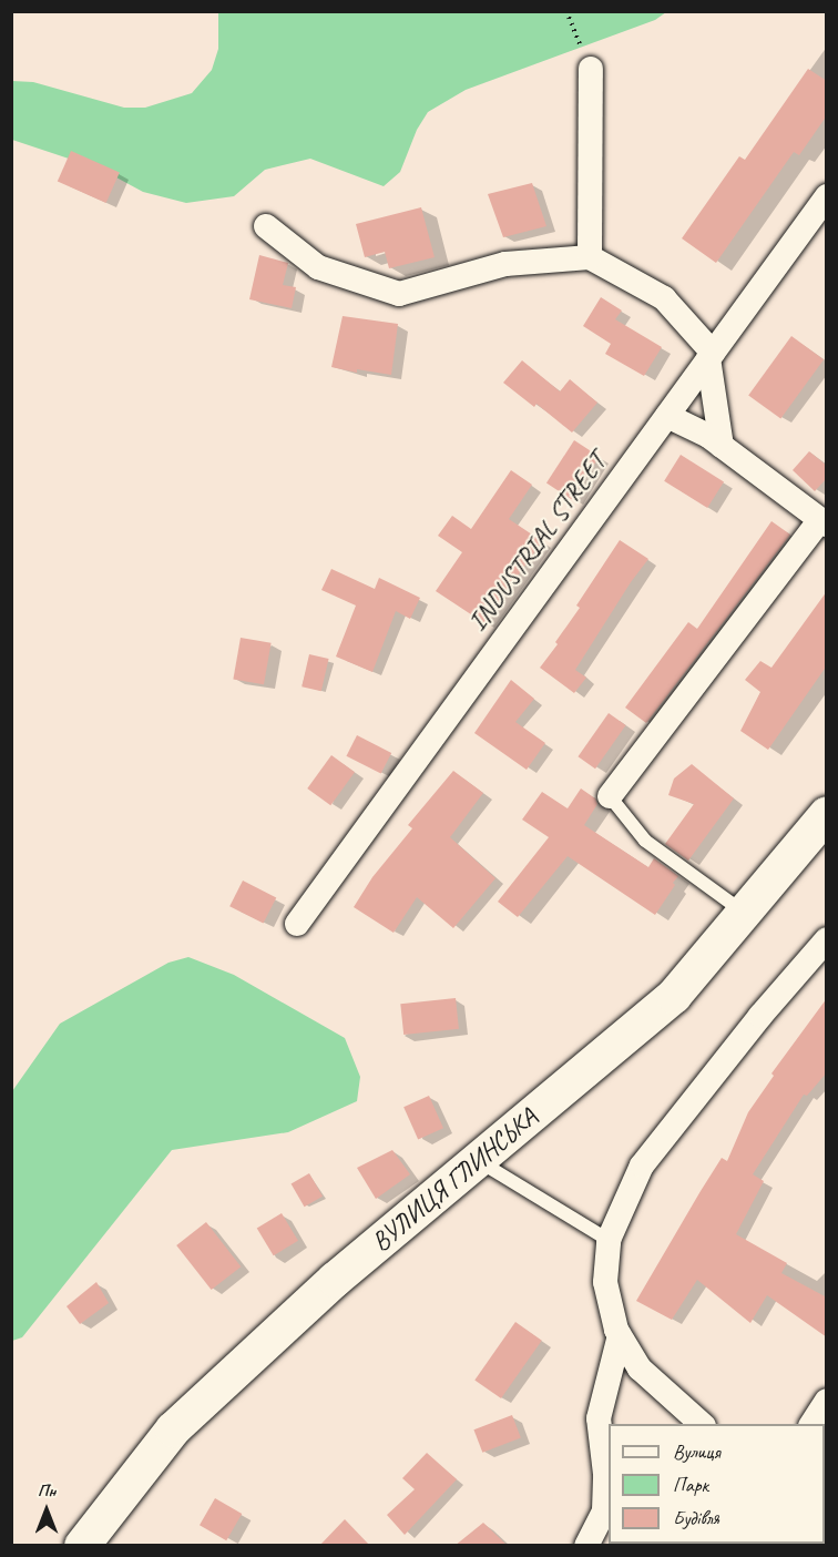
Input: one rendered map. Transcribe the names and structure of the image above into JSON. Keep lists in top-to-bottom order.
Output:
{
  "streets": {
    "main road": ["ВУЛИЦЯ ГЛИНСЬКА"],
    "street": ["INDUSTRIAL STREET"]
  },
  "legend": ["Вулиця", "Парк", "Будівля"],
  "north": "top"
}
